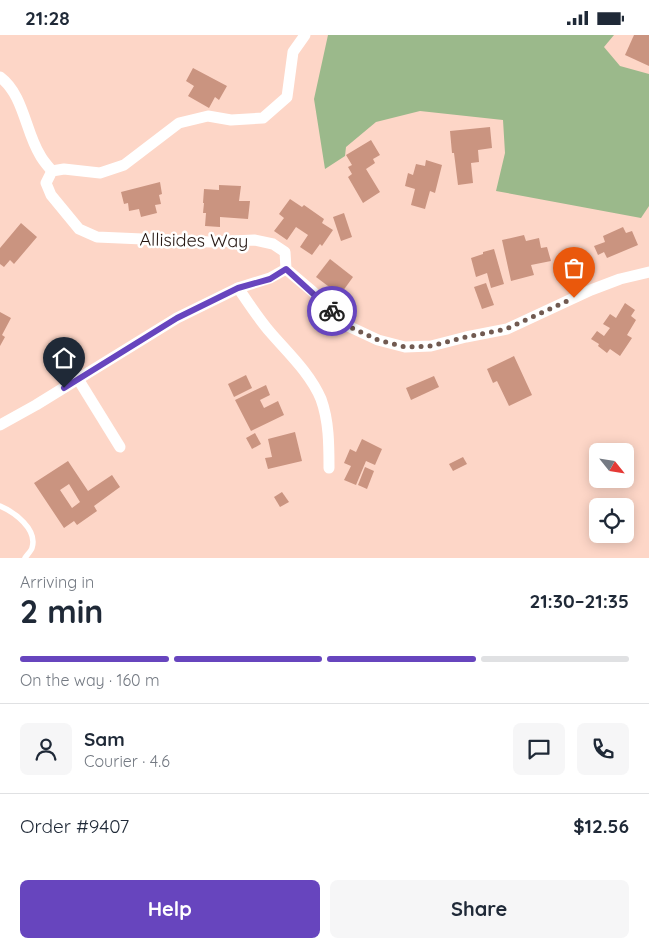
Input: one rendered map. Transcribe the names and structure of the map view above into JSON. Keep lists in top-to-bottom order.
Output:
{
  "streets": {
    "street": ["Allisides Way"]
  },
  "north": "bottom right",
  "page": {
    "status": "21:28",
    "heading": ["2 min", "Arriving in", "21:30–21:35"],
    "panel": [
      "Sam",
      "Courier · 4.6",
      "Order #9407",
      "$12.56"
    ],
    "bar": "On the way · 160 m",
    "buttons": ["Help", "Share"]
  }
}
